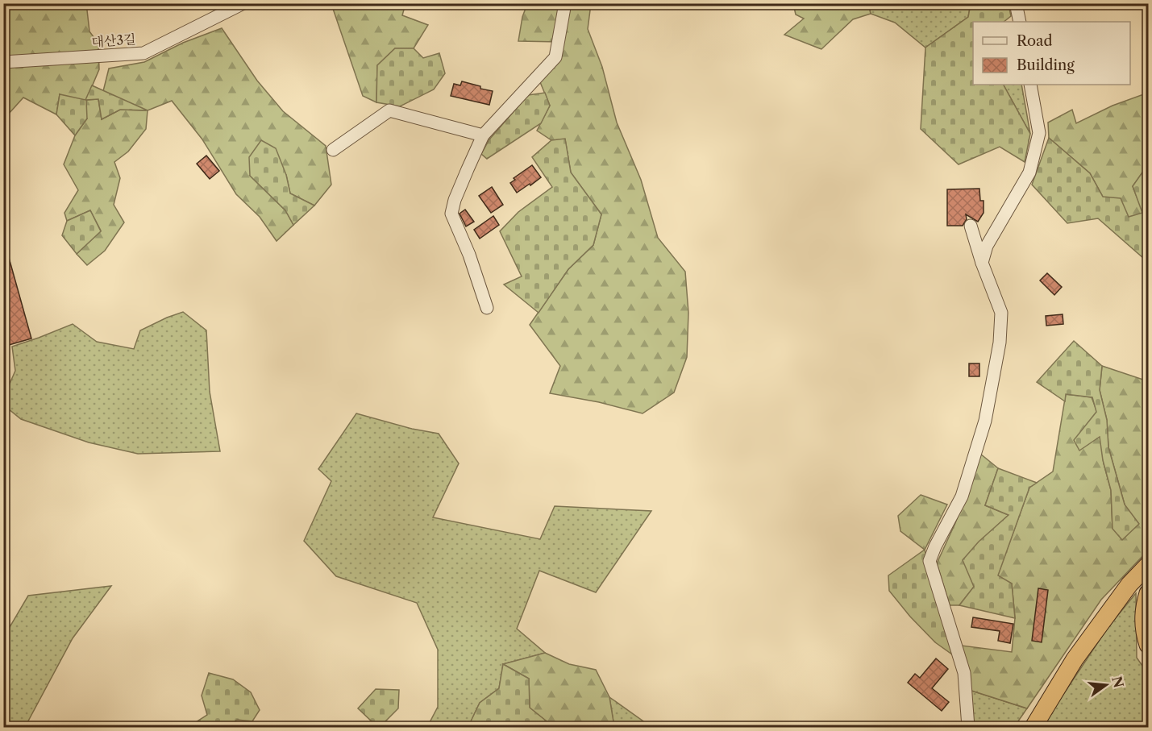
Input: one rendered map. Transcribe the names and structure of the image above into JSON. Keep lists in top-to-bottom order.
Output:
{
  "streets": {
    "street": ["대산3길"]
  },
  "legend": ["Road", "Building"],
  "north": "right"
}
